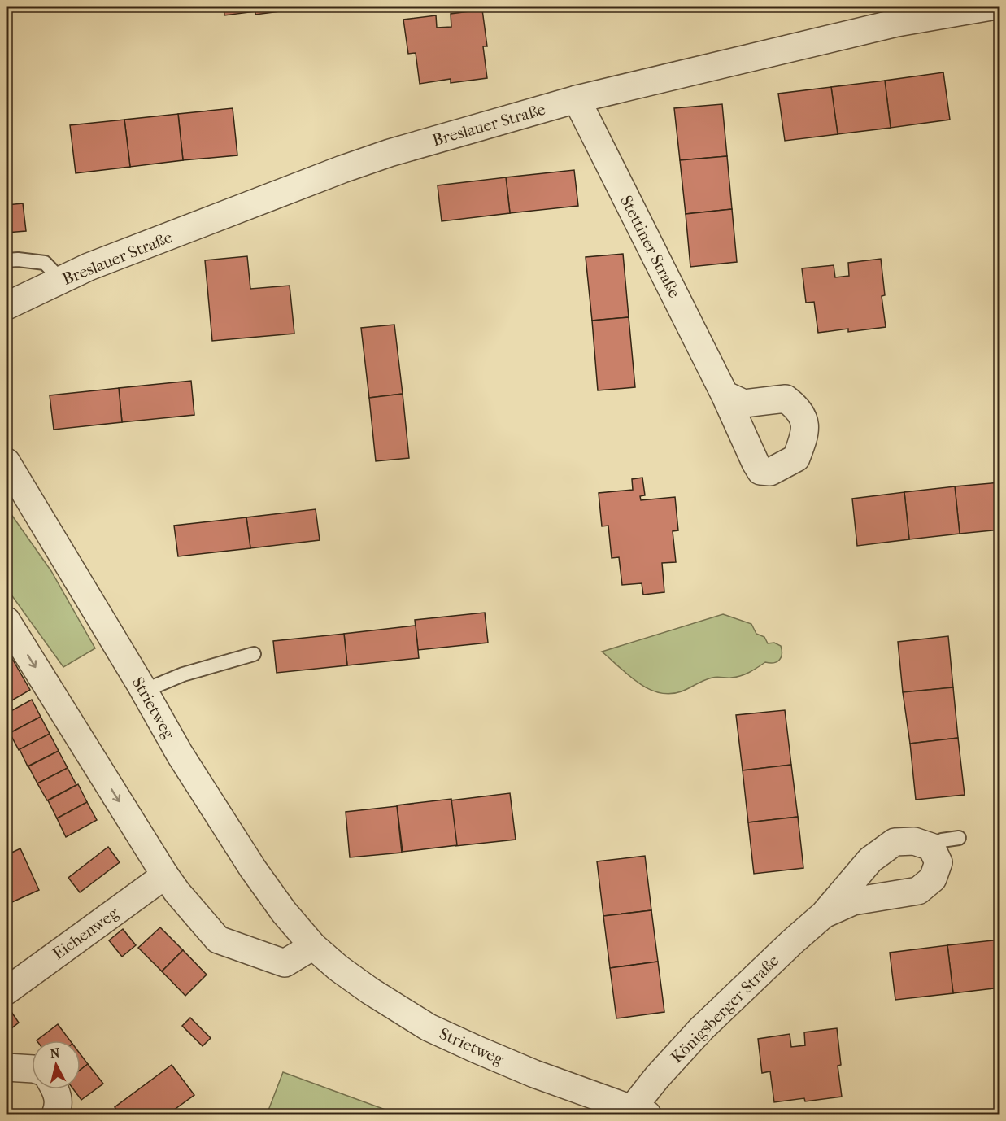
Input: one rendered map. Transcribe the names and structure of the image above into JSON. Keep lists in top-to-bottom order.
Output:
{
  "streets": {
    "street": [
      "Breslauer Straße",
      "Stettiner Straße",
      "Strietweg",
      "Eichenweg",
      "Königsberger Straße"
    ]
  },
  "crossings": [
    ["Breslauer Straße", "Stettiner Straße"],
    ["Strietweg", "Königsberger Straße"]
  ],
  "north": "top"
}
